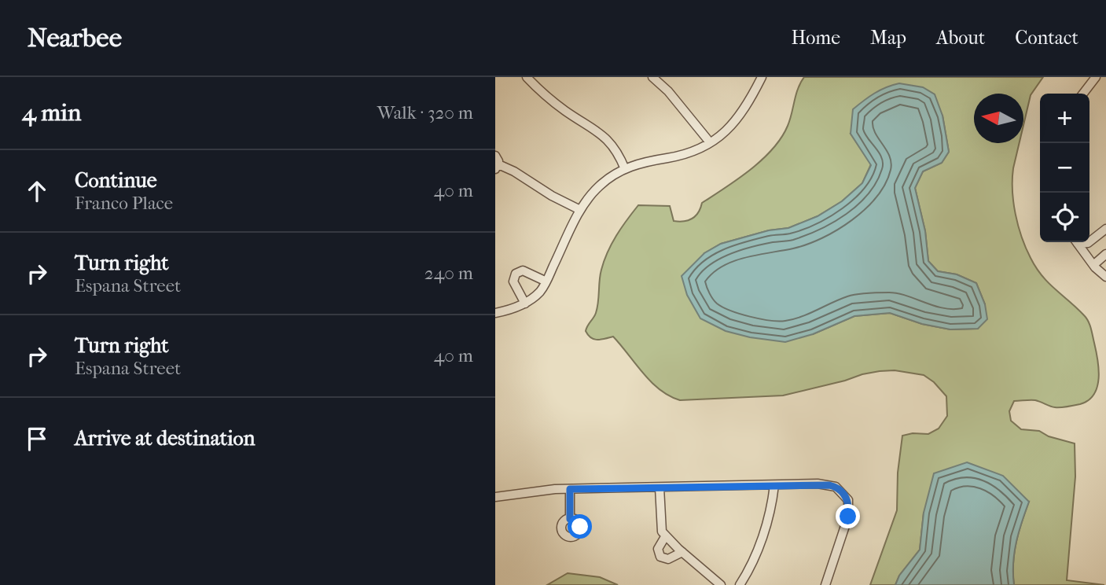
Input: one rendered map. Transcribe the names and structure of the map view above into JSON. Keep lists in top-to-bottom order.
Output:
{
  "north": "left",
  "page": {
    "header": "Nearbee",
    "nav": [
      "Home",
      "Map",
      "About",
      "Contact"
    ],
    "heading": ["4 min", "Walk · 320 m"],
    "map_buttons": ["+", "−"],
    "list": [
      ["Continue", "Franco Place", "40 m"],
      ["Turn right", "Espana Street", "240 m"],
      ["Turn right", "Espana Street", "40 m"],
      "Arrive at destination"
    ]
  }
}
